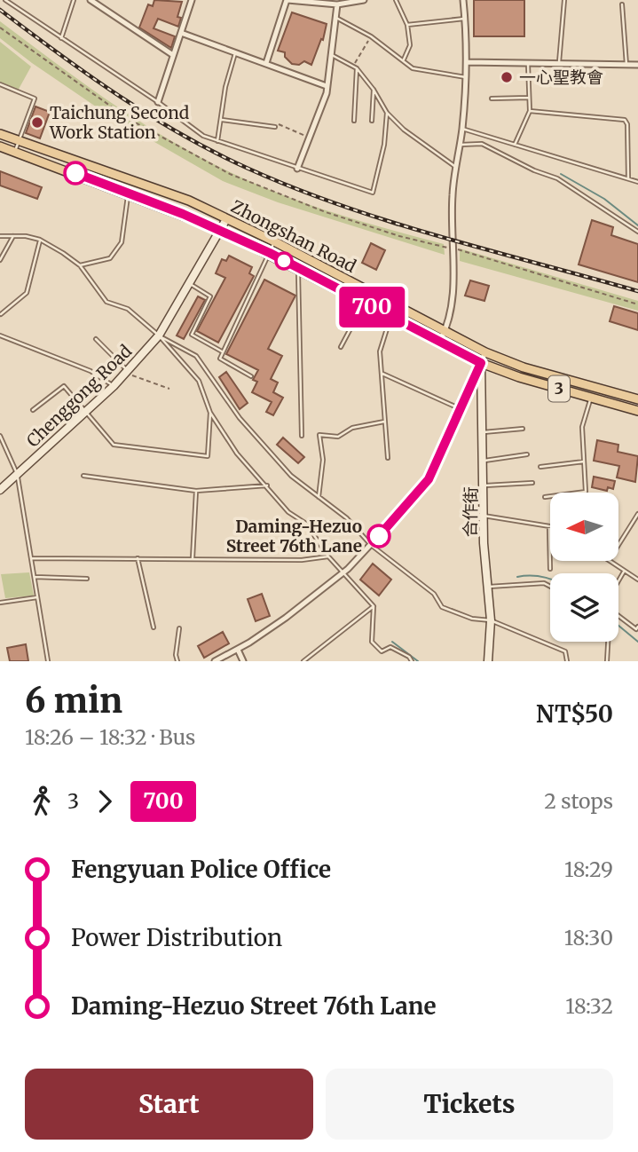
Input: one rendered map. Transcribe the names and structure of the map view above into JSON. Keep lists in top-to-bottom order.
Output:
{
  "streets": {
    "main road": ["Zhongshan Road", "3"],
    "street": ["Chenggong Road", "合作街"]
  },
  "crossings": [
    ["Zhongshan Road", "Chenggong Road"],
    ["Zhongshan Road", "合作街"]
  ],
  "places": ["一心聖教會", "Taichung Second Work Station", "Daming-Hezuo Street 76th Lane"],
  "lines": ["bus line 700"],
  "north": "left",
  "page": {
    "on_map": "700",
    "heading": ["6 min", "18:26 – 18:32 · Bus", "NT$50"],
    "legs": ["3", "700", "2 stops"],
    "list": [
      {
        "name": "Fengyuan Police Office",
        "value": "18:29"
      },
      {
        "name": "Power Distribution",
        "value": "18:30"
      },
      {
        "name": "Daming-Hezuo Street 76th Lane",
        "value": "18:32"
      }
    ],
    "buttons": ["Start", "Tickets"]
  }
}
